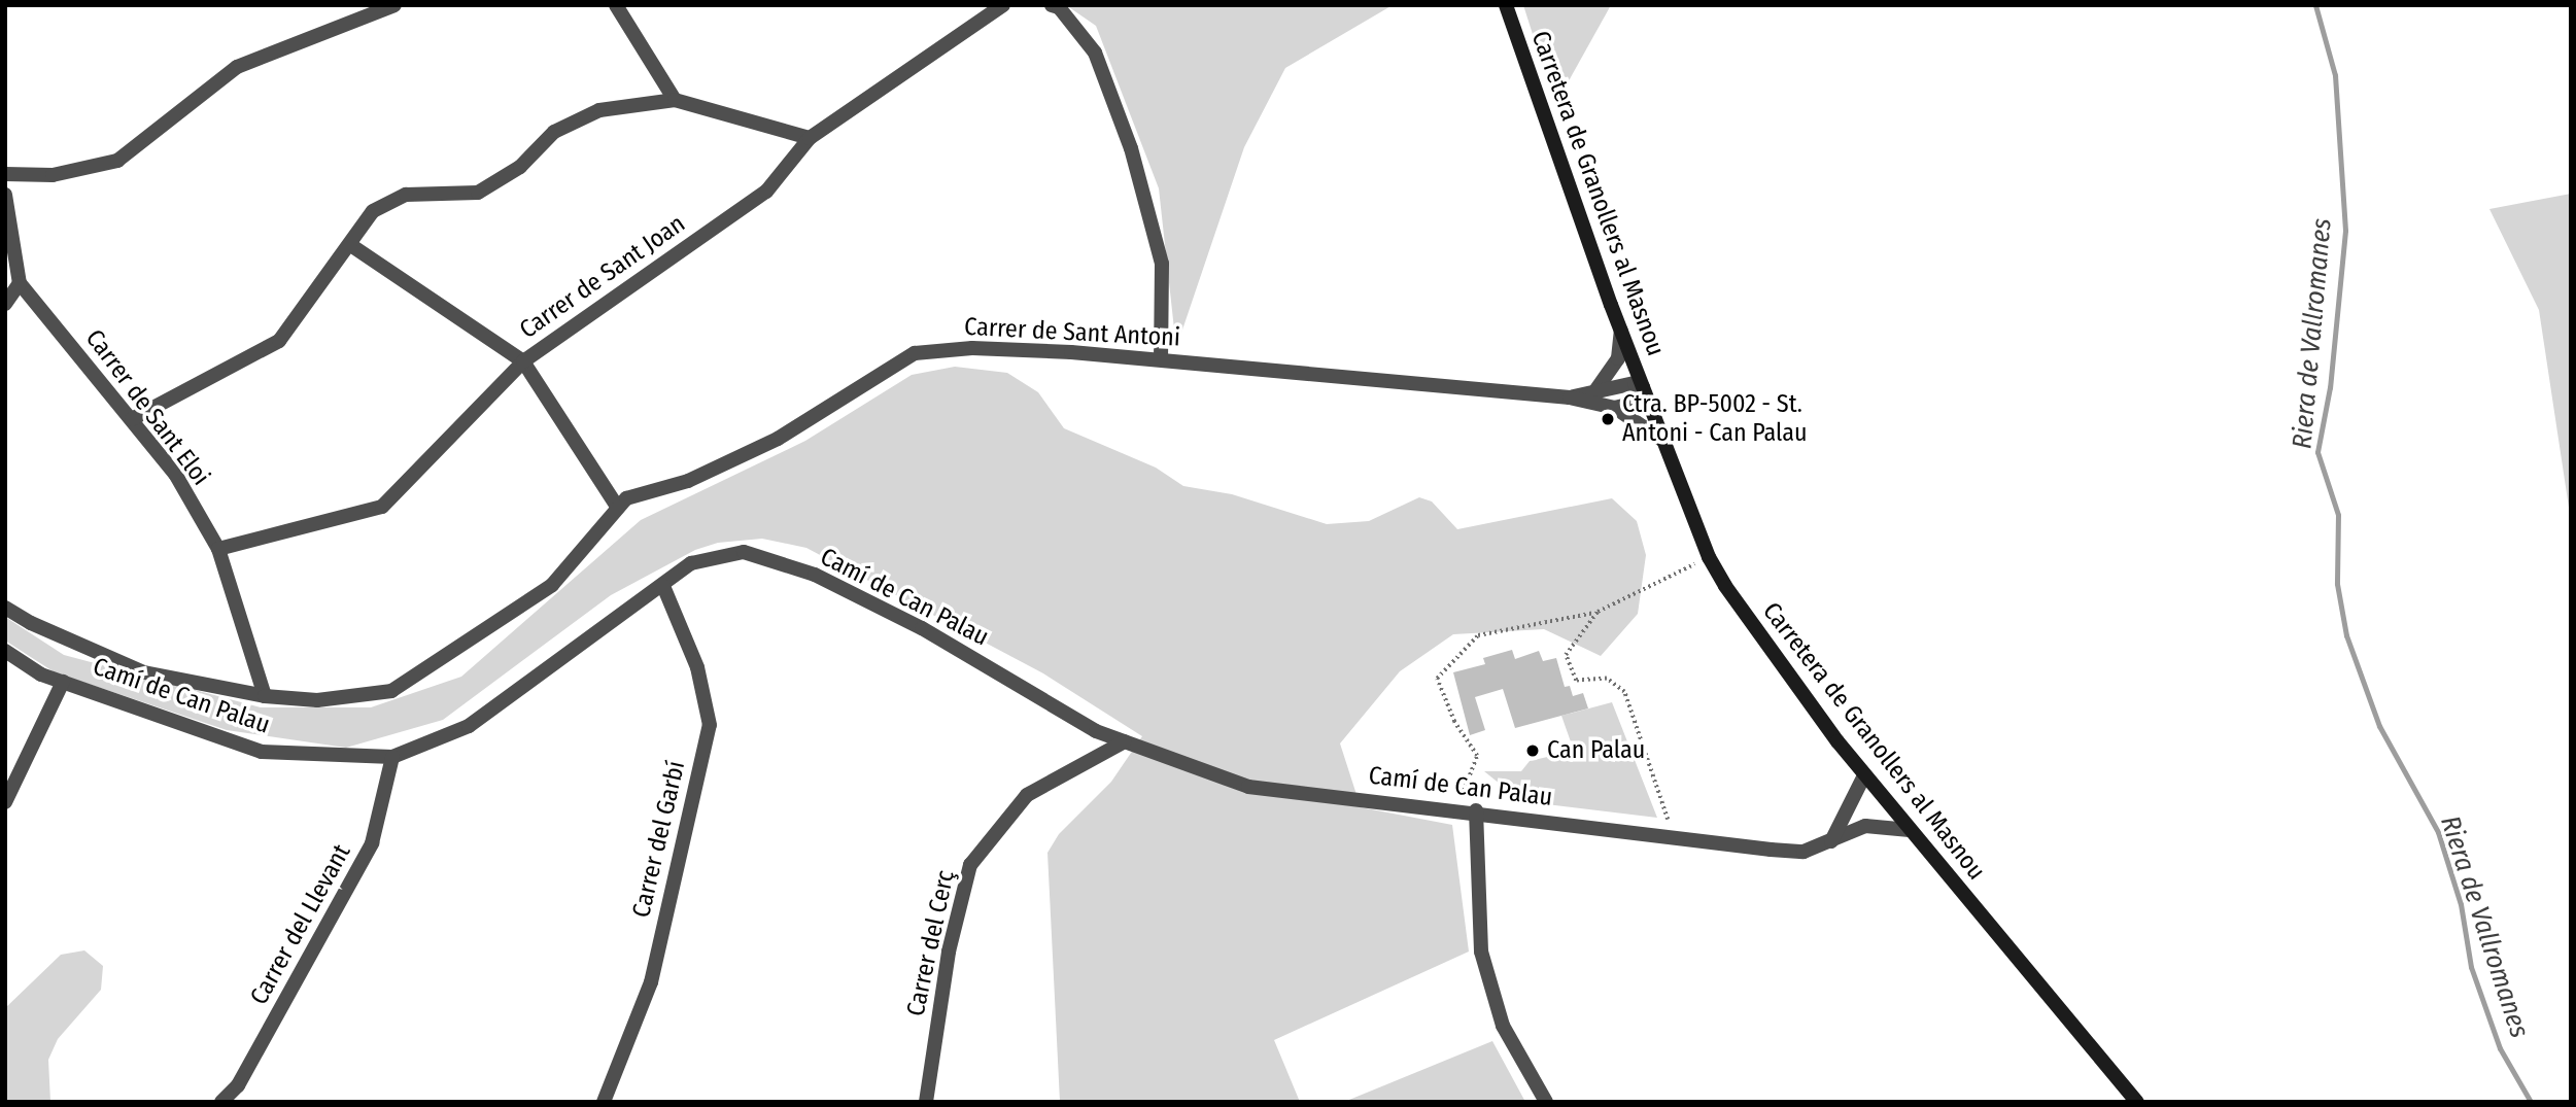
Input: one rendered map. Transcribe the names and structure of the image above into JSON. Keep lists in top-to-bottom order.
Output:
{
  "streets": {
    "main road": ["Carretera de Granollers al Masnou"],
    "street": [
      "Carrer de Sant Joan",
      "Carrer de Sant Antoni",
      "Carrer de Sant Eloi",
      "Camí de Can Palau",
      "Carrer del Garbí",
      "Carrer del Llevant",
      "Carrer del Cerç"
    ]
  },
  "crossings": [
    ["Carretera de Granollers al Masnou", "Carrer de Sant Antoni"],
    ["Carretera de Granollers al Masnou", "Camí de Can Palau"],
    ["Carrer de Sant Joan", "Carrer de Sant Eloi"],
    ["Carrer de Sant Antoni", "Carrer de Sant Eloi"],
    ["Camí de Can Palau", "Carrer del Garbí"],
    ["Camí de Can Palau", "Carrer del Llevant"],
    ["Camí de Can Palau", "Carrer del Cerç"]
  ],
  "water": ["Riera de Vallromanes"],
  "places": ["Ctra. BP-5002 - St. Antoni - Can Palau", "Can Palau"]
}
